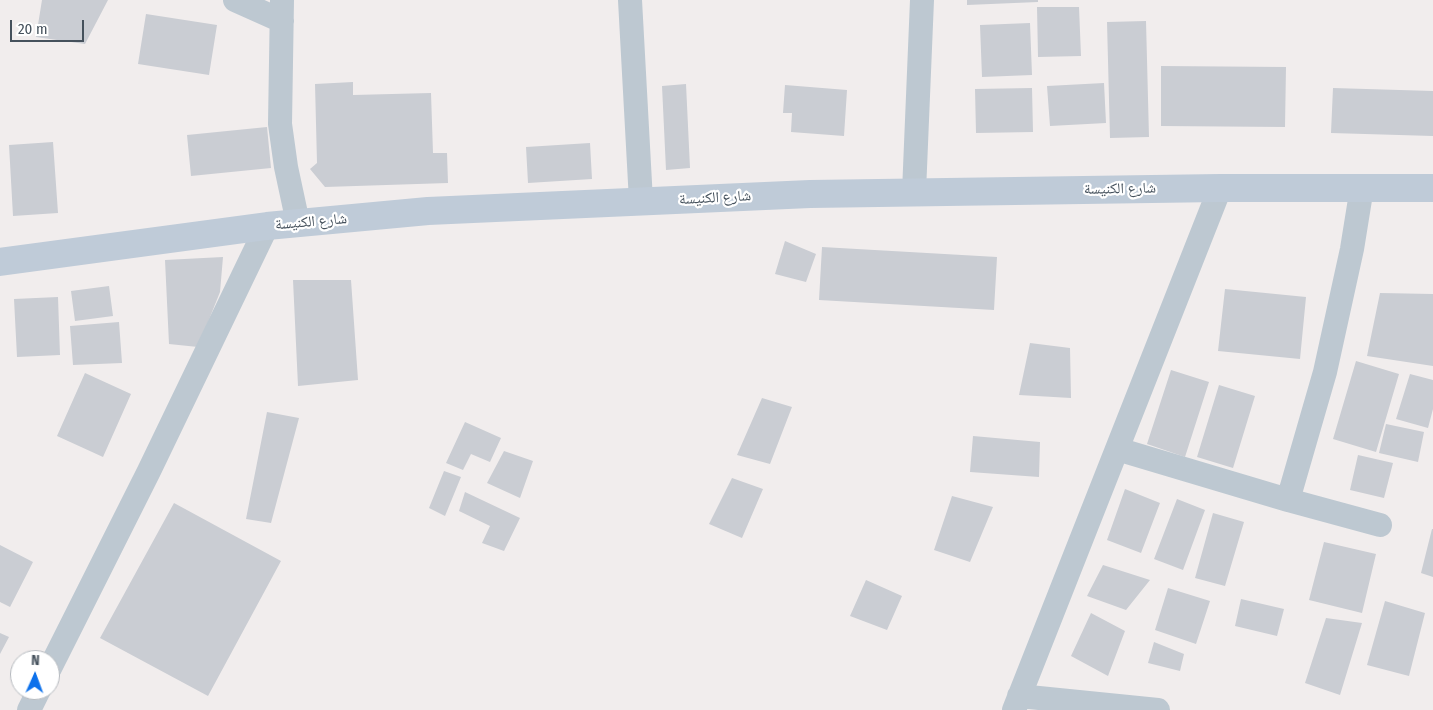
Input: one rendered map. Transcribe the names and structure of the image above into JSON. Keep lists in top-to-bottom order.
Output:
{
  "streets": {
    "main road": ["شارع الكنيسة"]
  },
  "scale_bar": "20 m",
  "north": "top"
}
